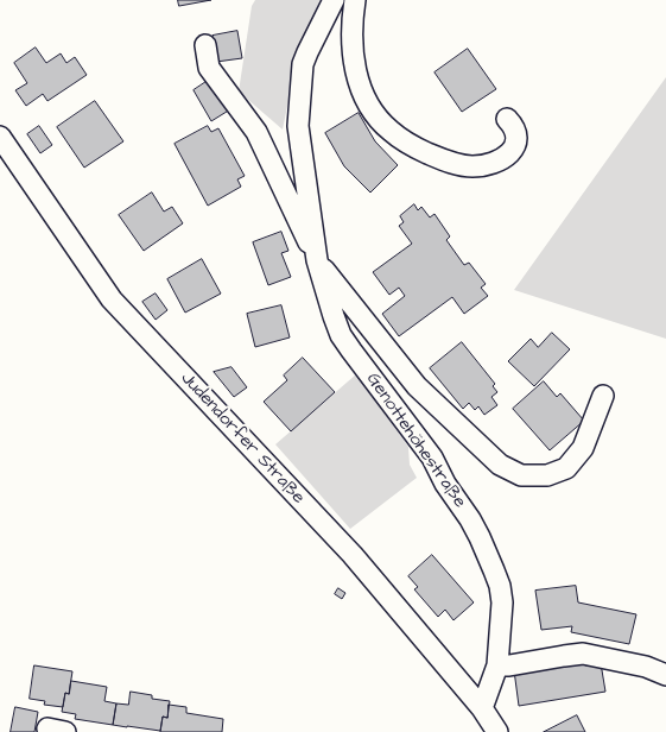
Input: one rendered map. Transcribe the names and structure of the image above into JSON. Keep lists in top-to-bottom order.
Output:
{
  "streets": {
    "street": ["Judendorfer Straße", "Genottehöhestraße"]
  },
  "crossings": [
    ["Judendorfer Straße", "Genottehöhestraße"]
  ]
}
